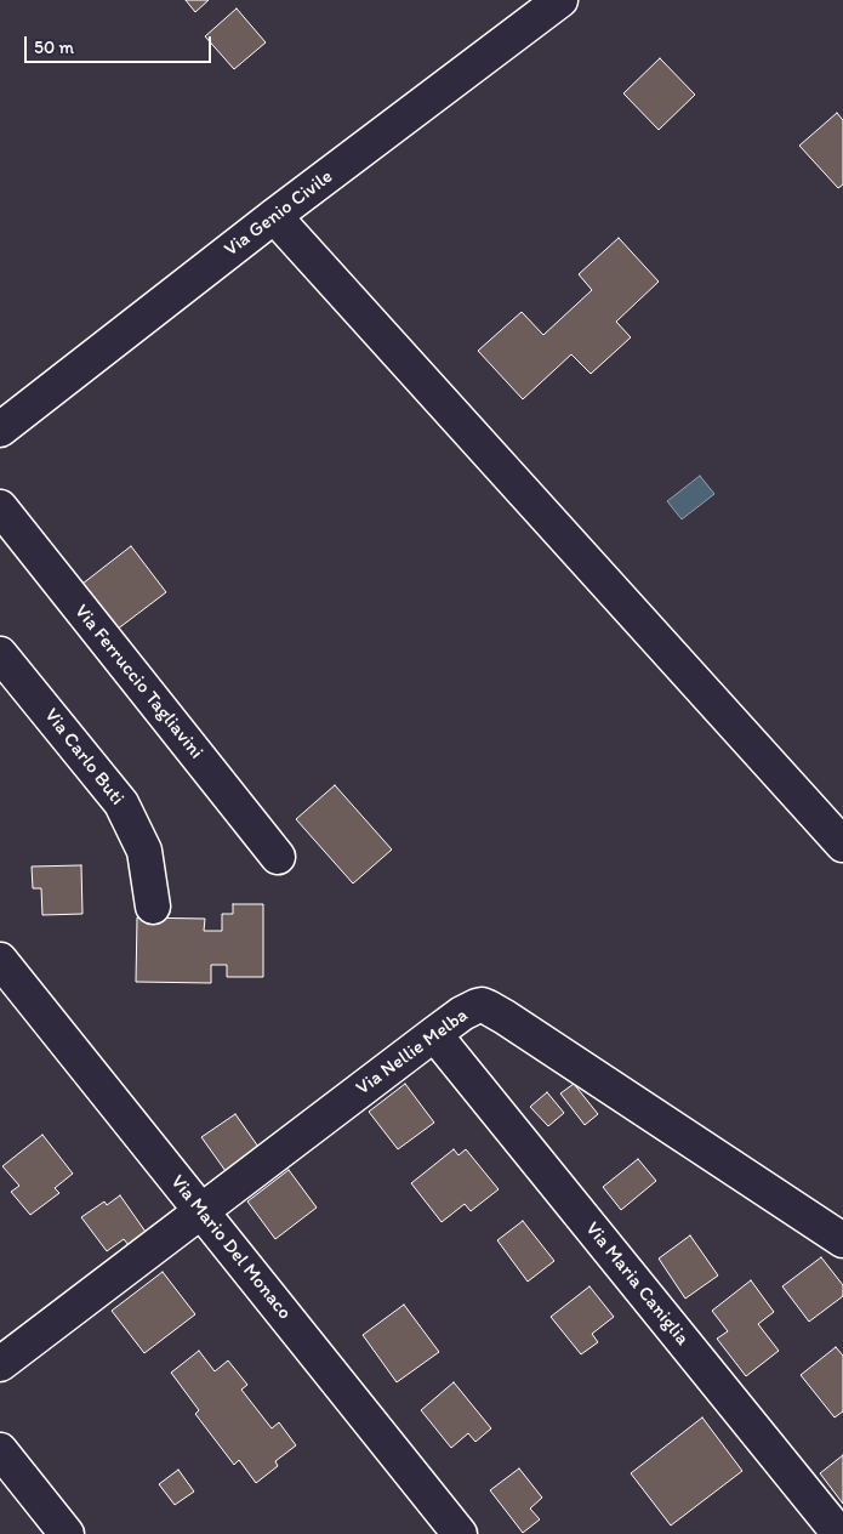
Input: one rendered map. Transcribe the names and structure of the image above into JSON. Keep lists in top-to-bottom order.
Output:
{
  "streets": {
    "street": [
      "Via Genio Civile",
      "Via Ferruccio Tagliavini",
      "Via Carlo Buti",
      "Via Nellie Melba",
      "Via Mario Del Monaco",
      "Via Maria Caniglia"
    ]
  },
  "crossings": [
    ["Via Nellie Melba", "Via Mario Del Monaco"],
    ["Via Nellie Melba", "Via Maria Caniglia"]
  ],
  "scale_bar": "50 m"
}
